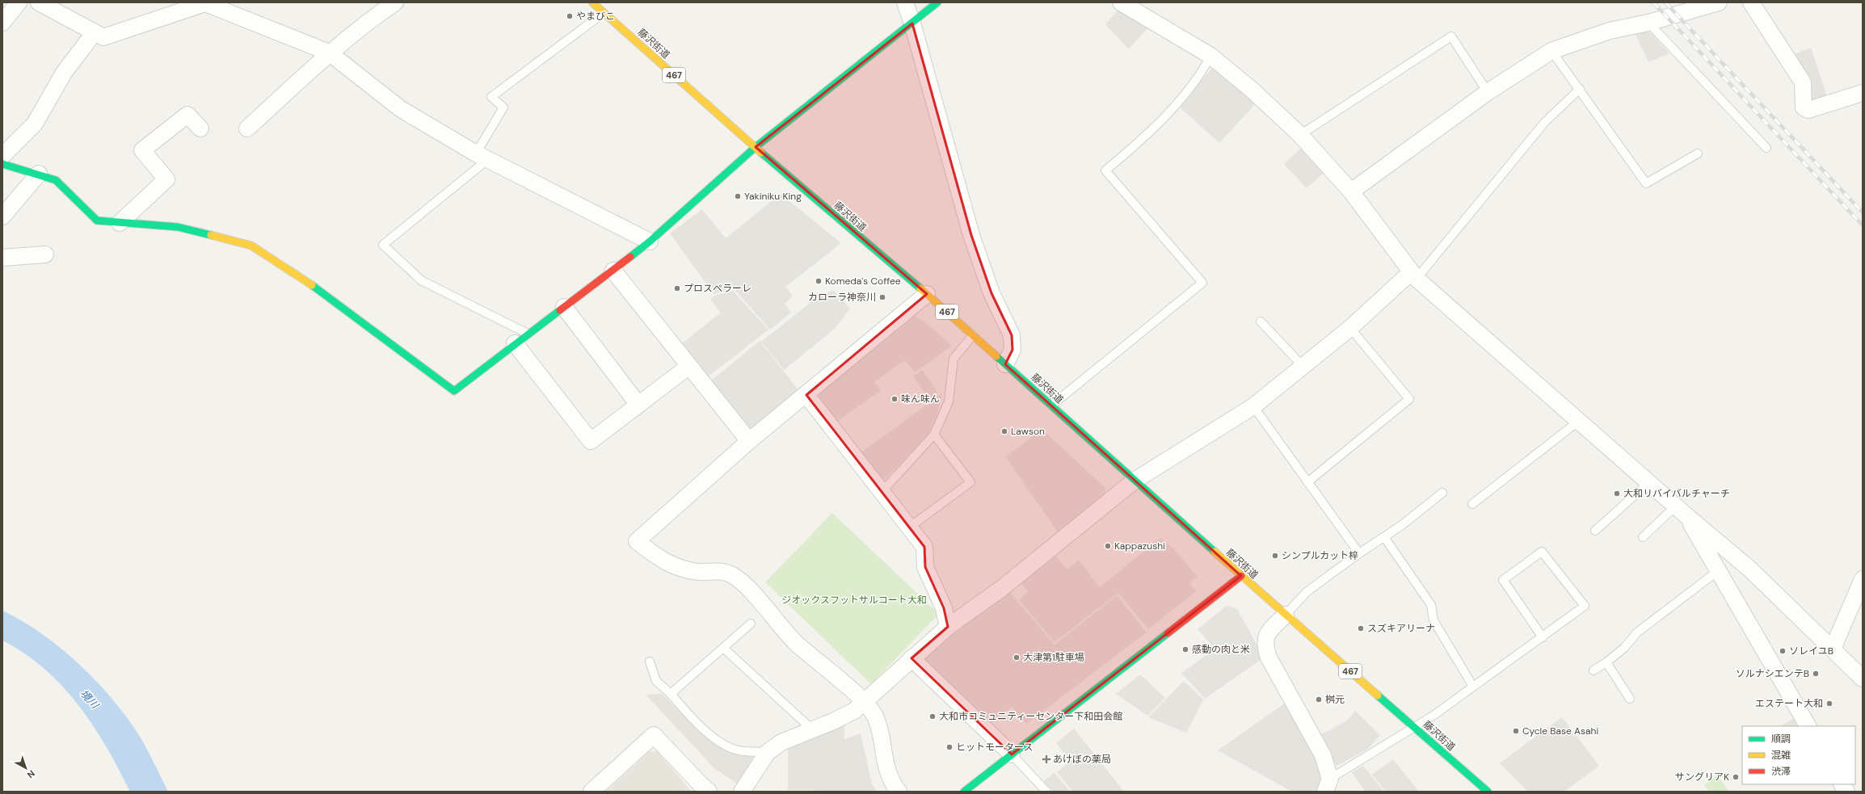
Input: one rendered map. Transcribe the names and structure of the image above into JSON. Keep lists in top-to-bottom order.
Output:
{
  "streets": {
    "main road": ["藤沢街道", "467"]
  },
  "water": ["境川"],
  "parks": ["ジオックスフットサルコート大和"],
  "places": {
    "other": [
      "やまびこ",
      "Yakiniku King",
      "Komeda's Coffee",
      "プロスぺラーレ",
      "カローラ神奈川",
      "味ん味ん",
      "Lawson",
      "大和リバイバルチャーチ",
      "Kappazushi",
      "シンプルカット梓",
      "スズキアリーナ",
      "感動の肉と米",
      "ソレイユB",
      "大津第1駐車場",
      "ソルナシエンテB",
      "桝元",
      "エステート大和",
      "大和市コミュニティーセンター下和田会館",
      "Cycle Base Asahi",
      "ヒットモータース",
      "サングリアK"
    ],
    "health": ["あけぼの薬局"]
  },
  "legend": ["順調", "混雑", "渋滞"],
  "north": "bottom right"
}
